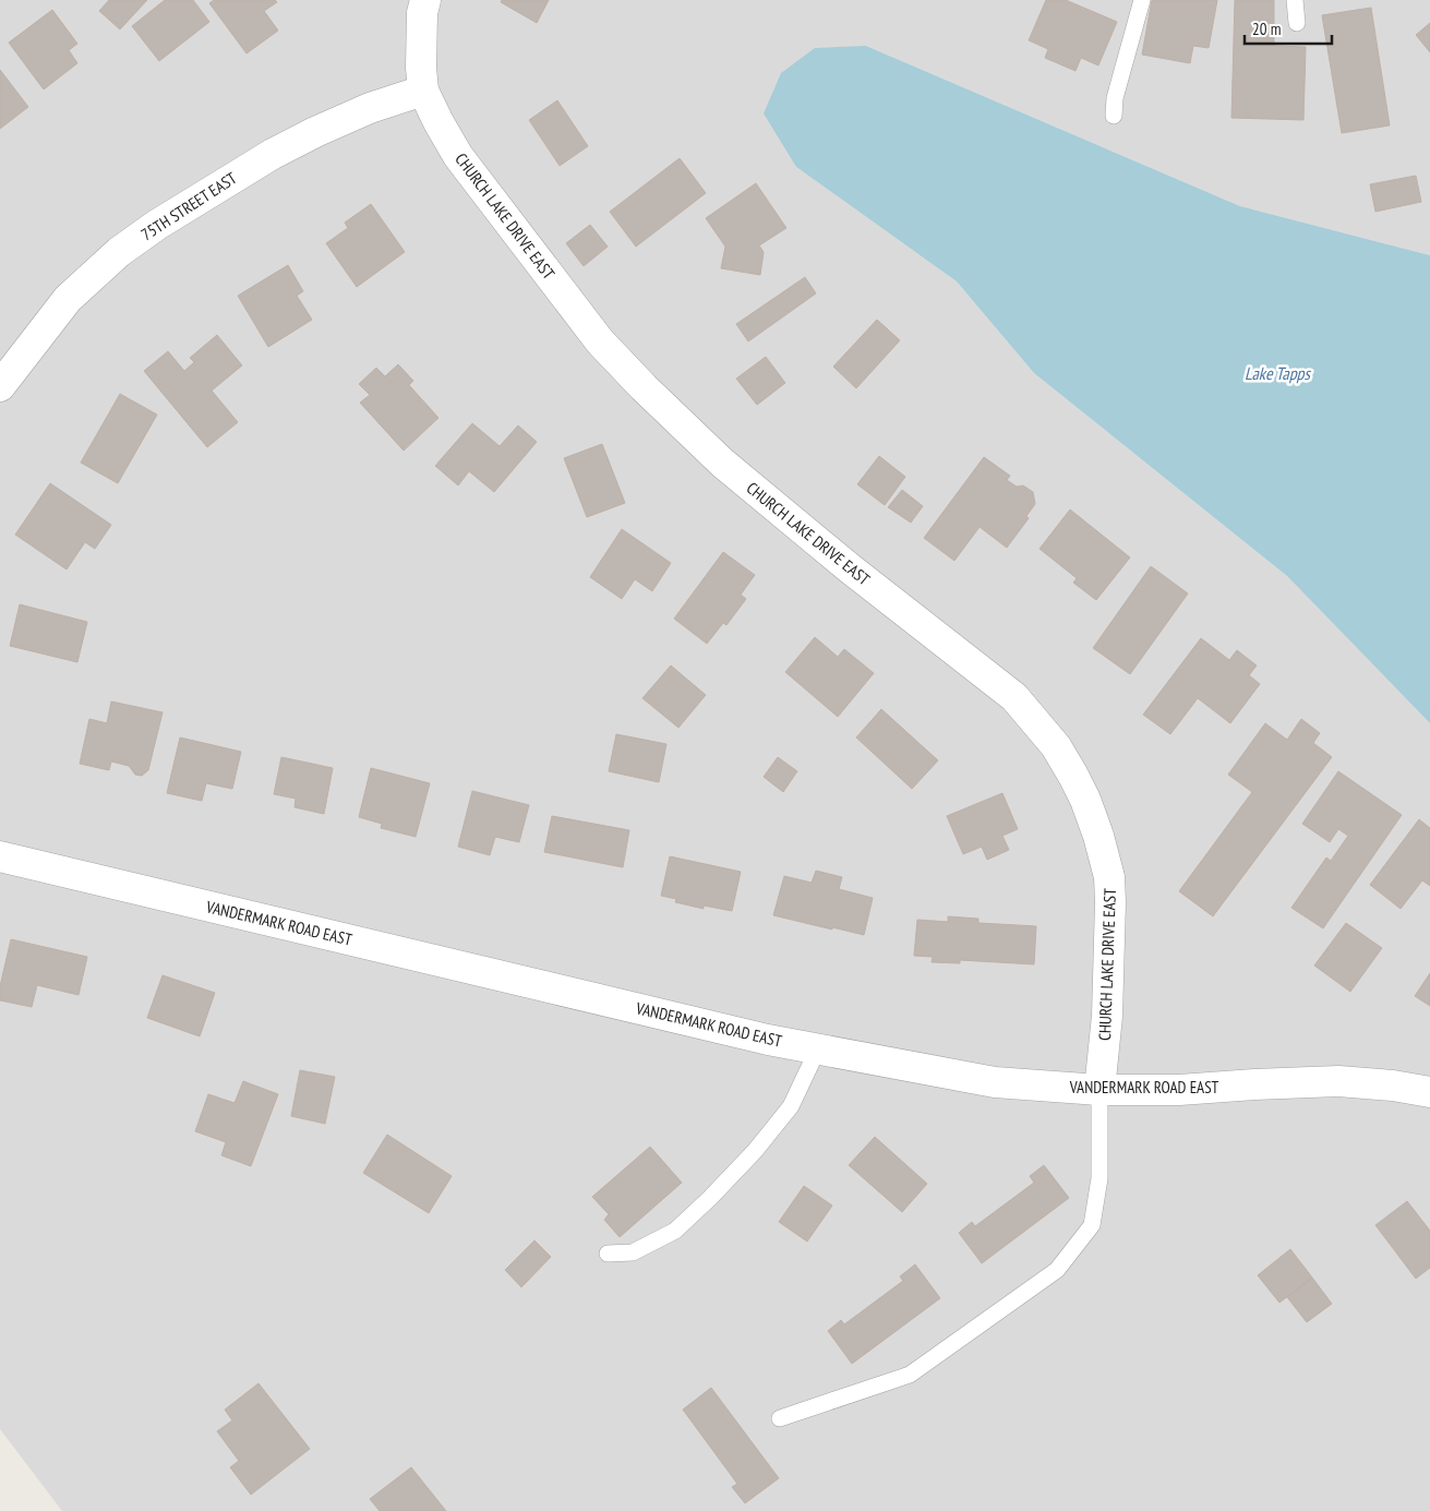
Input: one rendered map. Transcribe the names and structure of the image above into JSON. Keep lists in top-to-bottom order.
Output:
{
  "streets": {
    "street": ["75TH STREET EAST", "CHURCH LAKE DRIVE EAST", "VANDERMARK ROAD EAST"]
  },
  "crossings": [
    ["75TH STREET EAST", "CHURCH LAKE DRIVE EAST"],
    ["CHURCH LAKE DRIVE EAST", "VANDERMARK ROAD EAST"]
  ],
  "water": ["Lake Tapps"],
  "scale_bar": "20 m"
}
